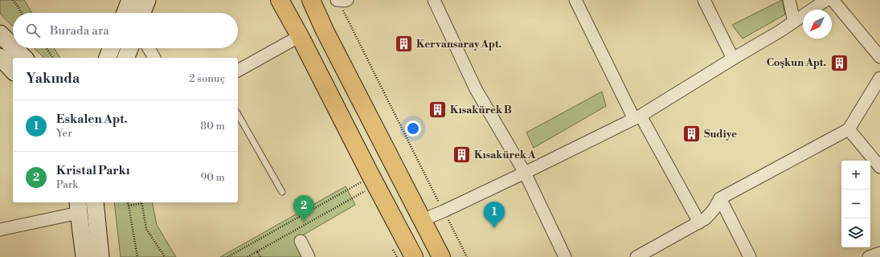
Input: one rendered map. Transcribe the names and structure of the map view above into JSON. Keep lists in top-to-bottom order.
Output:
{
  "places": {
    "building": [
      "Kervansaray Apt.",
      "Coşkun Apt.",
      "Kısakürek B",
      "Sudiye",
      "Kısakürek A"
    ]
  },
  "north": "bottom left",
  "page": {
    "search": "Burada ara",
    "heading": ["Yakında", "2 sonuç"],
    "list": [
      {
        "mark": "1",
        "name": "Eskalen Apt.",
        "note": "Yer",
        "value": "80 m"
      },
      {
        "mark": "2",
        "name": "Kristal Parkı",
        "note": "Park",
        "value": "90 m"
      }
    ],
    "map_buttons": ["+", "−"],
    "pins": ["2", "1"]
  }
}
